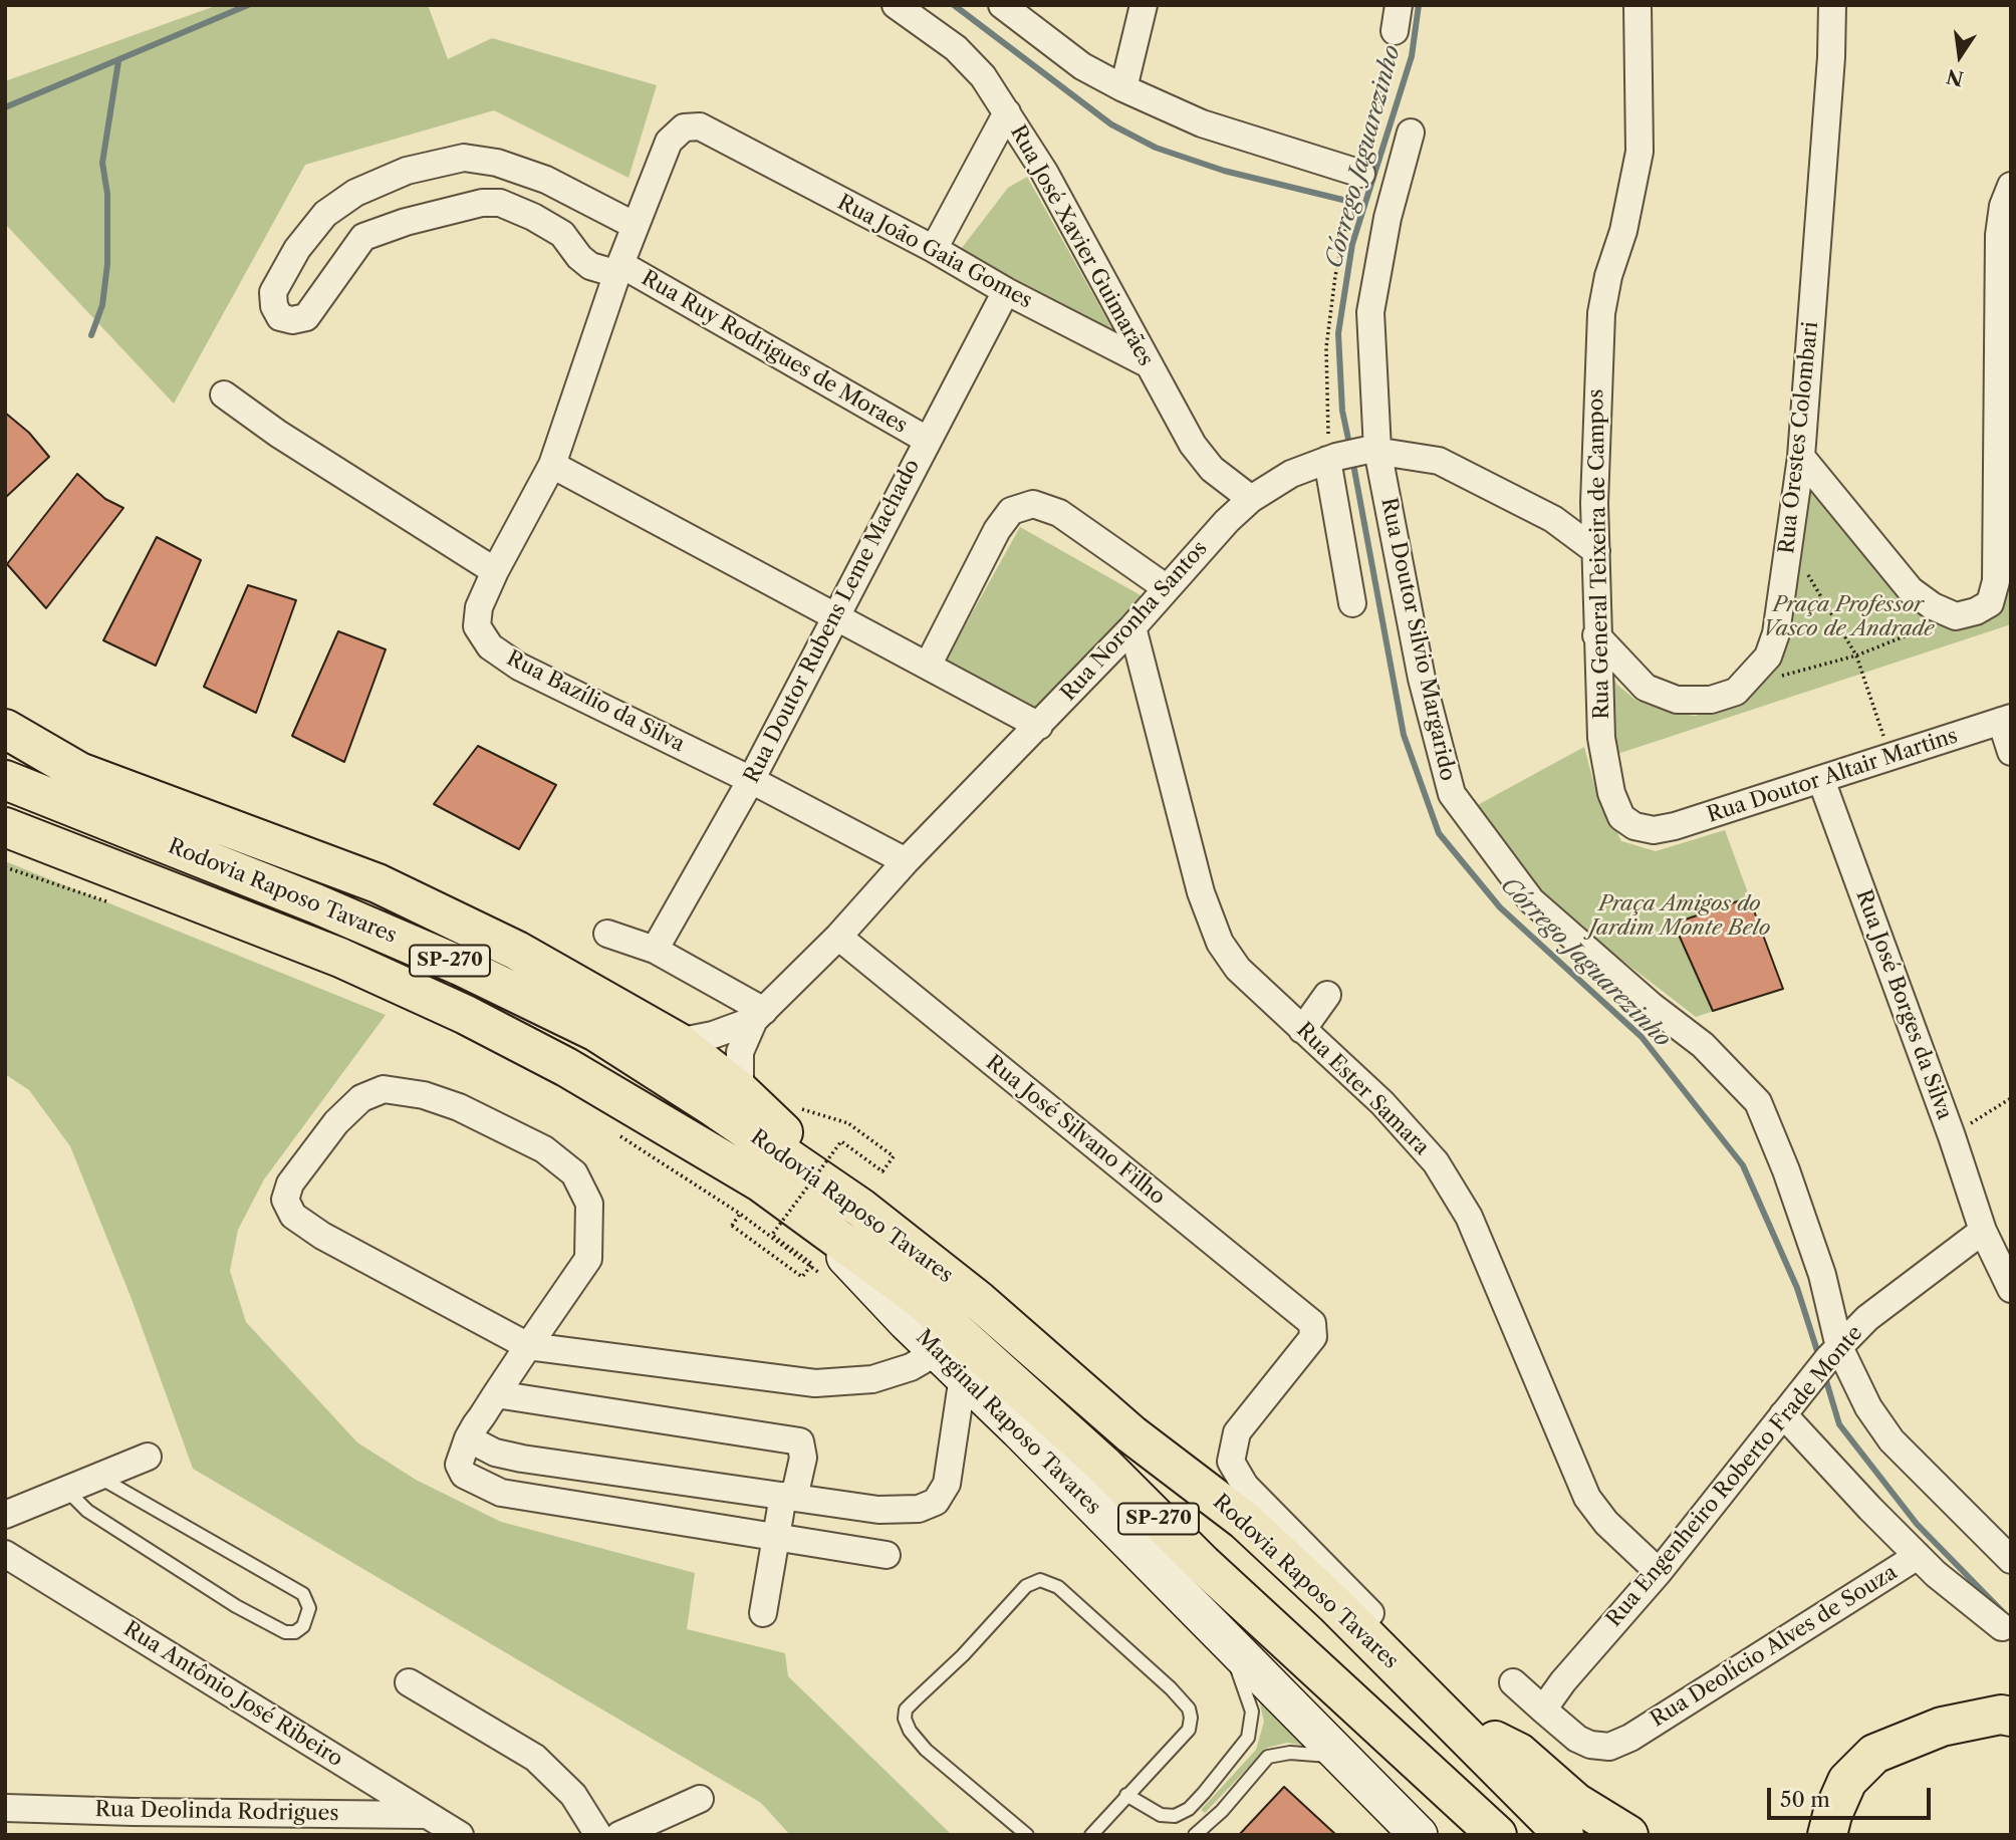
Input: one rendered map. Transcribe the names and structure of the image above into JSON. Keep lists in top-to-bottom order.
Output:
{
  "streets": {
    "highway": ["Rodovia Raposo Tavares", "SP-270"],
    "main road": ["Marginal Raposo Tavares"],
    "street": [
      "Rua José Xavier Guimarães",
      "Rua João Gaia Gomes",
      "Rua Ruy Rodrigues de Moraes",
      "Rua Orestes Colombari",
      "Rua General Teixeira de Campos",
      "Rua Doutor Rubens Leme Machado",
      "Rua Noronha Santos",
      "Rua Doutor Silvio Margarido",
      "Rua Bazílio da Silva",
      "Rua Doutor Altair Martins",
      "Rua José Borges da Silva",
      "Rua Ester Samara",
      "Rua José Silvano Filho",
      "Rua Engenheiro Roberto Frade Monte",
      "Rua Deolício Alves de Souza",
      "Rua Antônio José Ribeiro",
      "Rua Deolinda Rodrigues"
    ]
  },
  "crossings": [
    ["Rua José Xavier Guimarães", "Rua João Gaia Gomes"],
    ["Rua José Xavier Guimarães", "Rua Noronha Santos"],
    ["Rua João Gaia Gomes", "Rua Doutor Rubens Leme Machado"],
    ["Rua João Gaia Gomes", "Rua Bazílio da Silva"],
    ["Rua Ruy Rodrigues de Moraes", "Rua Doutor Rubens Leme Machado"],
    ["Rua Ruy Rodrigues de Moraes", "Rua Bazílio da Silva"],
    ["Rua Orestes Colombari", "Rua General Teixeira de Campos"],
    ["Rua General Teixeira de Campos", "Rua Noronha Santos"],
    ["Rua General Teixeira de Campos", "Rua Doutor Altair Martins"],
    ["Rua Doutor Rubens Leme Machado", "Rua Bazílio da Silva"],
    ["Rua Noronha Santos", "Rua Doutor Silvio Margarido"],
    ["Rua Noronha Santos", "Rua Bazílio da Silva"],
    ["Rua Noronha Santos", "Rua Ester Samara"],
    ["Rua Noronha Santos", "Rua José Silvano Filho"],
    ["Rua Doutor Silvio Margarido", "Rua Engenheiro Roberto Frade Monte"],
    ["Rua Doutor Altair Martins", "Rua José Borges da Silva"],
    ["Rodovia Raposo Tavares", "Rua José Silvano Filho"],
    ["Rodovia Raposo Tavares", "Marginal Raposo Tavares"],
    ["Rua José Borges da Silva", "Rua Engenheiro Roberto Frade Monte"],
    ["Rua Ester Samara", "Rua Engenheiro Roberto Frade Monte"],
    ["Rua Engenheiro Roberto Frade Monte", "Rua Deolício Alves de Souza"],
    ["Rua Antônio José Ribeiro", "Rua Deolinda Rodrigues"]
  ],
  "water": ["Córrego Jaguarezinho"],
  "parks": ["Praça Professor Vasco de Andrade", "Praça Amigos do Jardim Monte Belo"],
  "scale_bar": "50 m",
  "north": "bottom"
}
